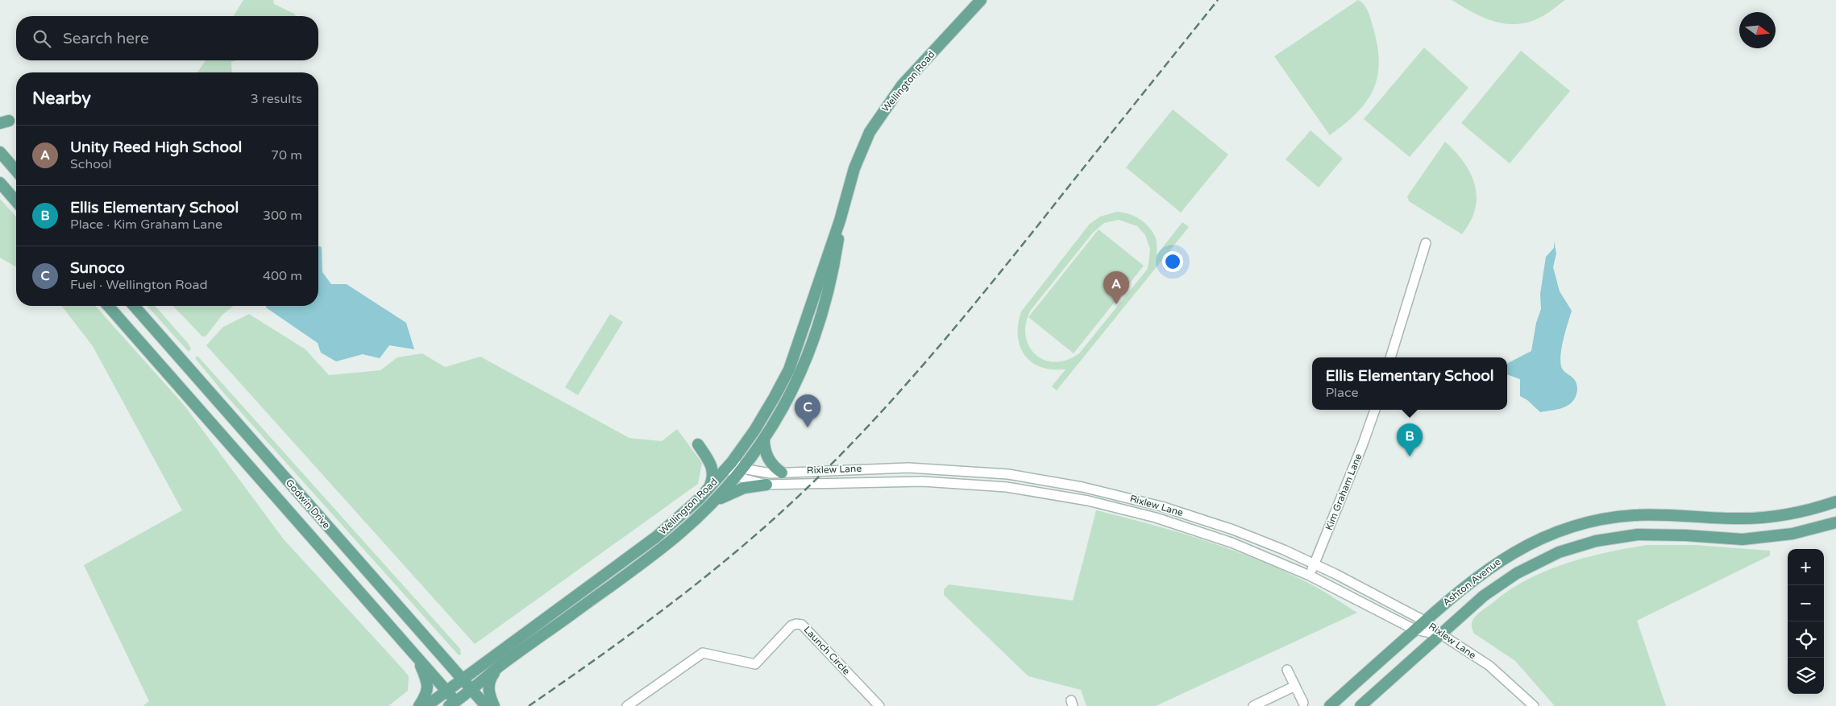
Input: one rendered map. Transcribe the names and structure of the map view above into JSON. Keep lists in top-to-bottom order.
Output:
{
  "streets": {
    "main road": ["Wellington Road", "Godwin Drive", "Ashton Avenue"],
    "street": ["Rixlew Lane", "Kim Graham Lane", "Launch Circle"]
  },
  "crossings": [
    ["Wellington Road", "Rixlew Lane"],
    ["Wellington Road", "Godwin Drive"],
    ["Rixlew Lane", "Kim Graham Lane"],
    ["Rixlew Lane", "Ashton Avenue"]
  ],
  "north": "right",
  "page": {
    "search": "Search here",
    "heading": ["Nearby", "3 results"],
    "list": [
      {
        "mark": "A",
        "name": "Unity Reed High School",
        "note": "School",
        "value": "70 m"
      },
      {
        "mark": "B",
        "name": "Ellis Elementary School",
        "note": "Place · Kim Graham Lane",
        "value": "300 m"
      },
      {
        "mark": "C",
        "name": "Sunoco",
        "note": "Fuel · Wellington Road",
        "value": "400 m"
      }
    ],
    "pins": ["A", "C", "B"],
    "popup": ["Ellis Elementary School", "Place"],
    "map_buttons": ["+", "−"]
  }
}
